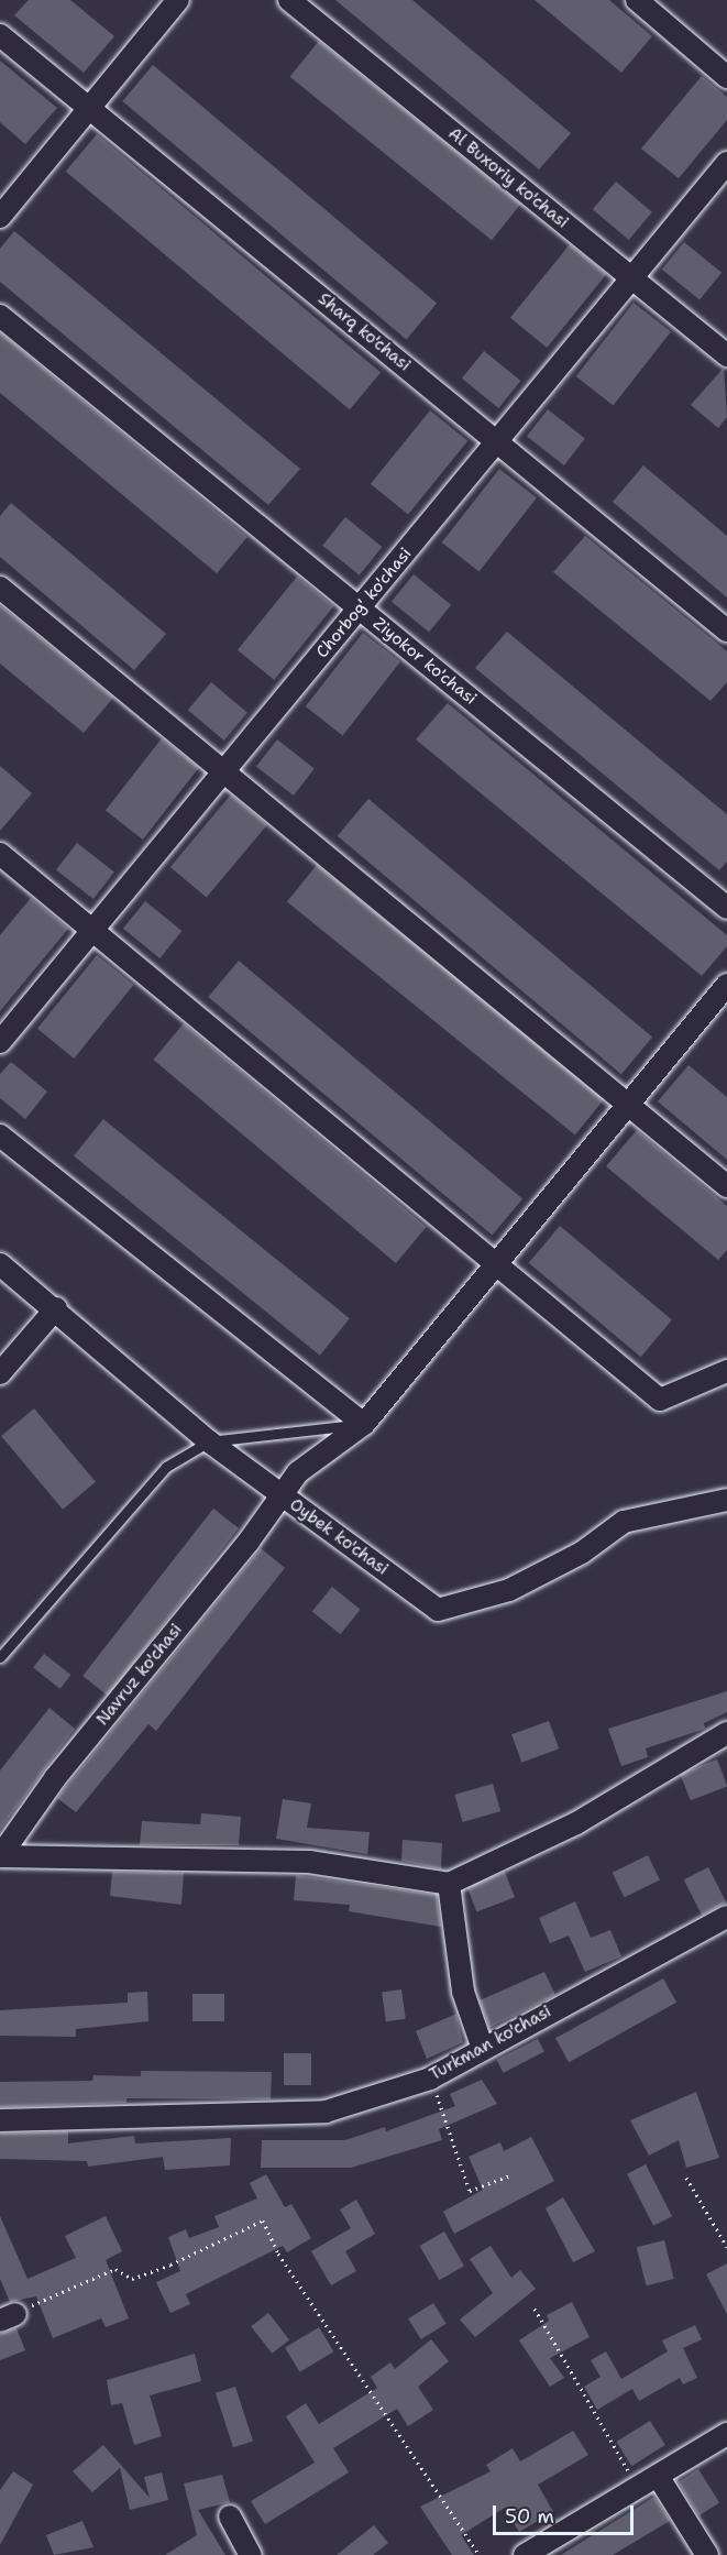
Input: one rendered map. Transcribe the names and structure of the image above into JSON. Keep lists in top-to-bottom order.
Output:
{
  "streets": {
    "street": [
      "Al Buxoriy ko'chasi",
      "Sharq ko'chasi",
      "Chorbog' ko'chasi",
      "Ziyokor ko'chasi",
      "Oybek ko'chasi",
      "Navruz ko'chasi",
      "Turkman ko'chasi"
    ]
  },
  "crossings": [
    ["Al Buxoriy ko'chasi", "Chorbog' ko'chasi"],
    ["Sharq ko'chasi", "Chorbog' ko'chasi"],
    ["Chorbog' ko'chasi", "Ziyokor ko'chasi"],
    ["Oybek ko'chasi", "Navruz ko'chasi"]
  ],
  "scale_bar": "50 m"
}
